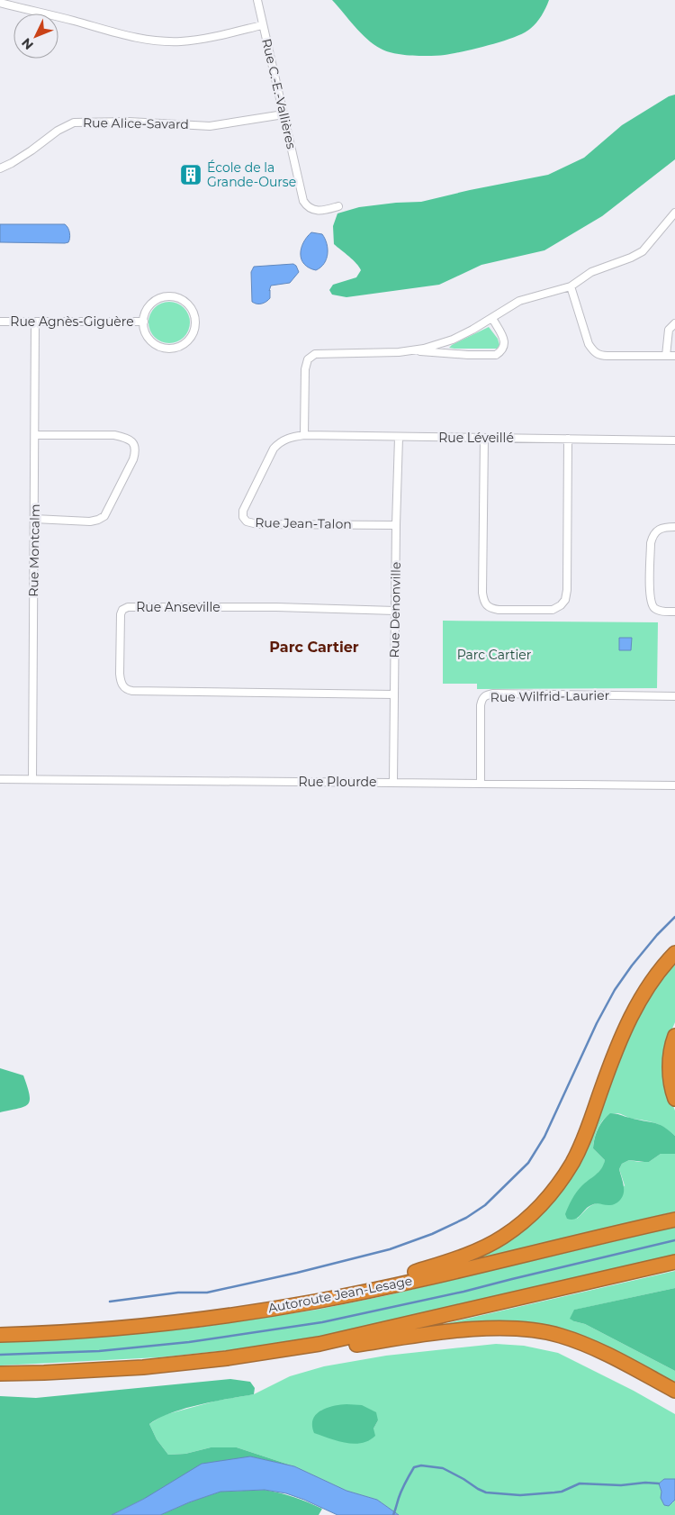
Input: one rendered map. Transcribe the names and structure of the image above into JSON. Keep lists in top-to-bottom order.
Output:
{
  "streets": {
    "highway": ["Autoroute Jean-Lesage"],
    "street": [
      "Rue C.-E.-Vallières",
      "Rue Alice-Savard",
      "Rue Agnès-Giguère",
      "Rue Léveillé",
      "Rue Jean-Talon",
      "Rue Montcalm",
      "Rue Anseville",
      "Rue Denonville",
      "Rue Wilfrid-Laurier",
      "Rue Plourde"
    ]
  },
  "crossings": [
    ["Rue C.-E.-Vallières", "Rue Alice-Savard"],
    ["Rue Agnès-Giguère", "Rue Montcalm"],
    ["Rue Léveillé", "Rue Jean-Talon"],
    ["Rue Léveillé", "Rue Denonville"],
    ["Rue Jean-Talon", "Rue Denonville"],
    ["Rue Montcalm", "Rue Plourde"],
    ["Rue Anseville", "Rue Denonville"],
    ["Rue Denonville", "Rue Plourde"],
    ["Rue Wilfrid-Laurier", "Rue Plourde"]
  ],
  "districts": ["Parc Cartier"],
  "parks": ["Parc Cartier"],
  "places": {
    "building": ["École de la Grande-Ourse"]
  },
  "north": "bottom left"
}
